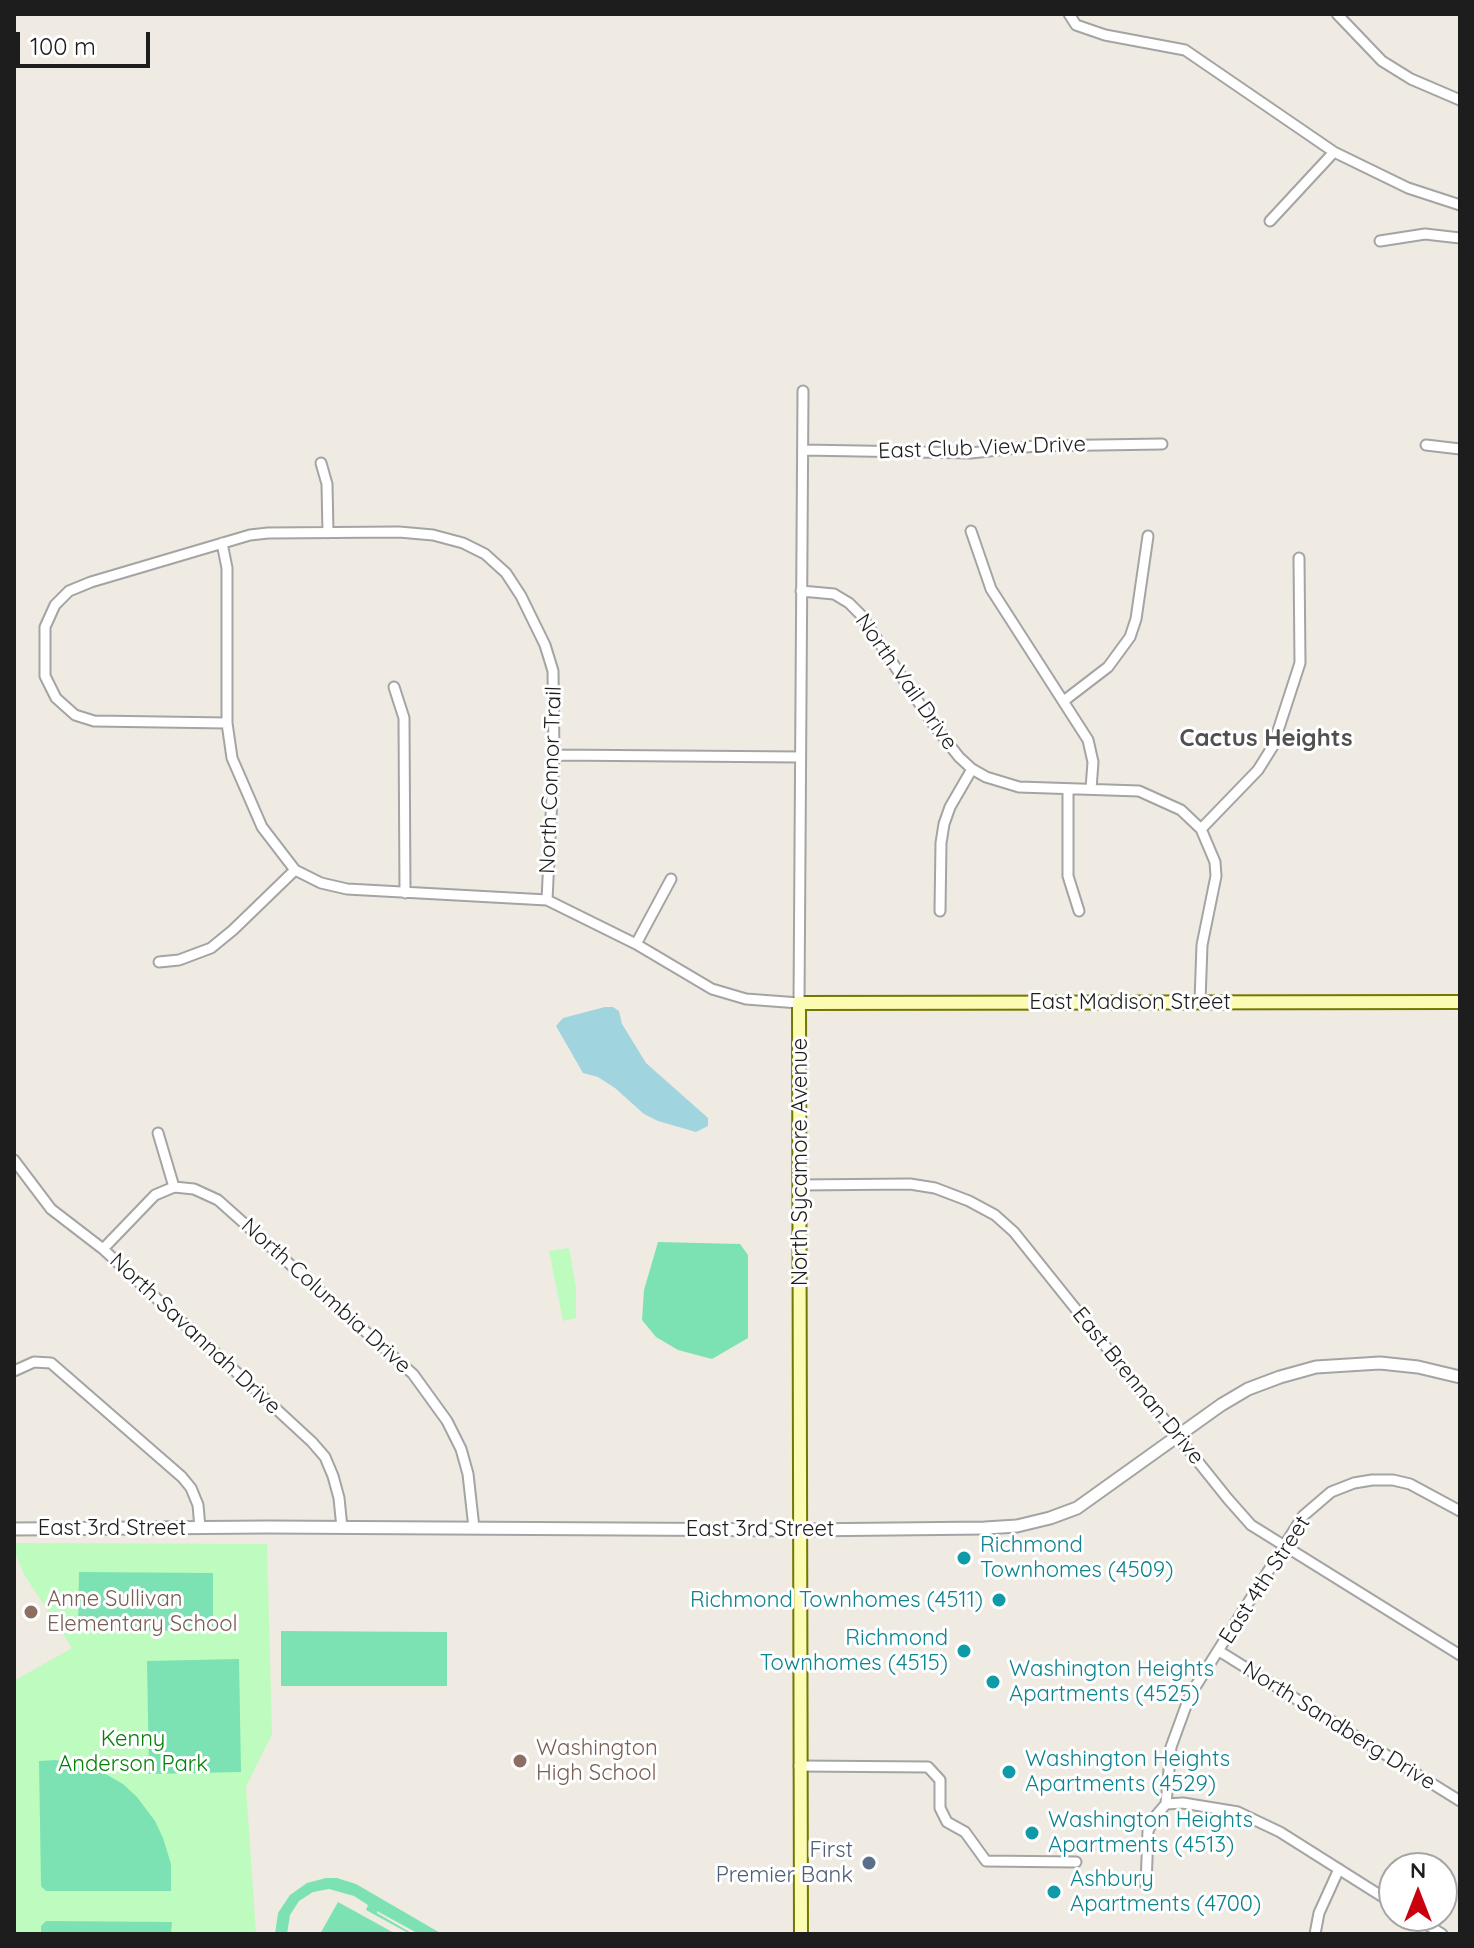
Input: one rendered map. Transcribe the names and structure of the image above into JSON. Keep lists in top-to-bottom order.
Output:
{
  "streets": {
    "main road": ["East Madison Street", "North Sycamore Avenue"],
    "street": [
      "East Club View Drive",
      "North Vail Drive",
      "North Connor Trail",
      "North Columbia Drive",
      "North Savannah Drive",
      "East Brennan Drive",
      "East 3rd Street",
      "East 4th Street",
      "North Sandberg Drive"
    ]
  },
  "crossings": [
    ["East Club View Drive", "North Sycamore Avenue"],
    ["North Vail Drive", "North Sycamore Avenue"],
    ["East Madison Street", "North Sycamore Avenue"],
    ["North Sycamore Avenue", "East Brennan Drive"],
    ["North Sycamore Avenue", "East 3rd Street"],
    ["North Columbia Drive", "East 3rd Street"],
    ["North Savannah Drive", "East 3rd Street"],
    ["East Brennan Drive", "East 3rd Street"],
    ["East Brennan Drive", "East 4th Street"],
    ["East 4th Street", "North Sandberg Drive"]
  ],
  "districts": ["Cactus Heights"],
  "parks": ["Kenny Anderson Park"],
  "places": [
    "Richmond Townhomes (4509)",
    "Richmond Townhomes (4511)",
    "Anne Sullivan Elementary School",
    "Richmond Townhomes (4515)",
    "Washington Heights Apartments (4525)",
    "Washington High School",
    "Washington Heights Apartments (4529)",
    "Washington Heights Apartments (4513)",
    "First Premier Bank",
    "Ashbury Apartments (4700)"
  ],
  "scale_bar": "100 m",
  "north": "top"
}
